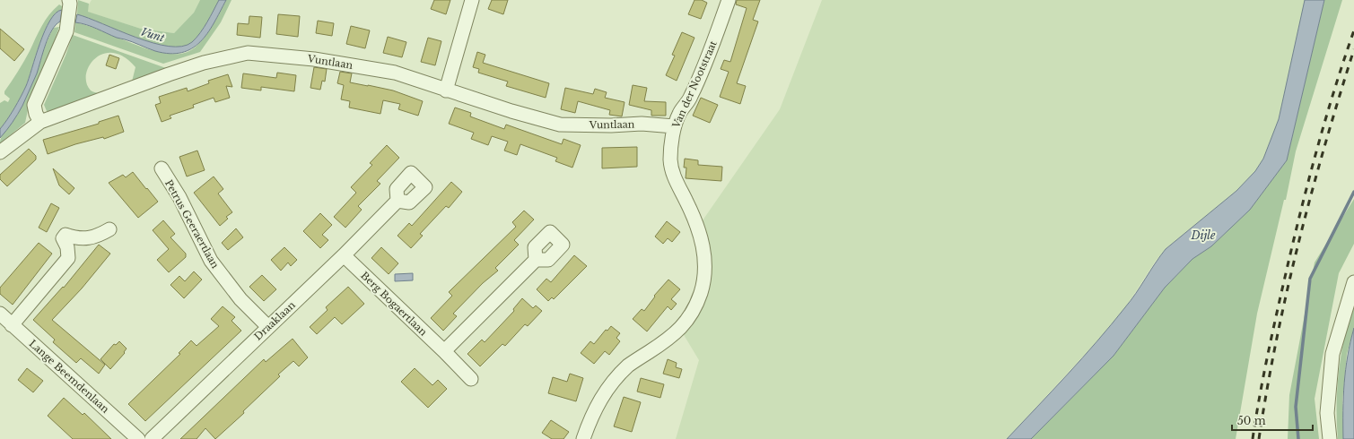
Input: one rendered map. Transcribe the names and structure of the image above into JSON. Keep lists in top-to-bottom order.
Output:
{
  "streets": {
    "street": [
      "Vuntlaan",
      "Van der Nootstraat",
      "Petrus Geeraertlaan",
      "Berg Bogaertlaan",
      "Draaklaan",
      "Lange Beemdenlaan"
    ]
  },
  "crossings": [
    ["Vuntlaan", "Van der Nootstraat"],
    ["Petrus Geeraertlaan", "Draaklaan"],
    ["Berg Bogaertlaan", "Draaklaan"]
  ],
  "water": ["Vunt", "Dijle"],
  "scale_bar": "50 m"
}
